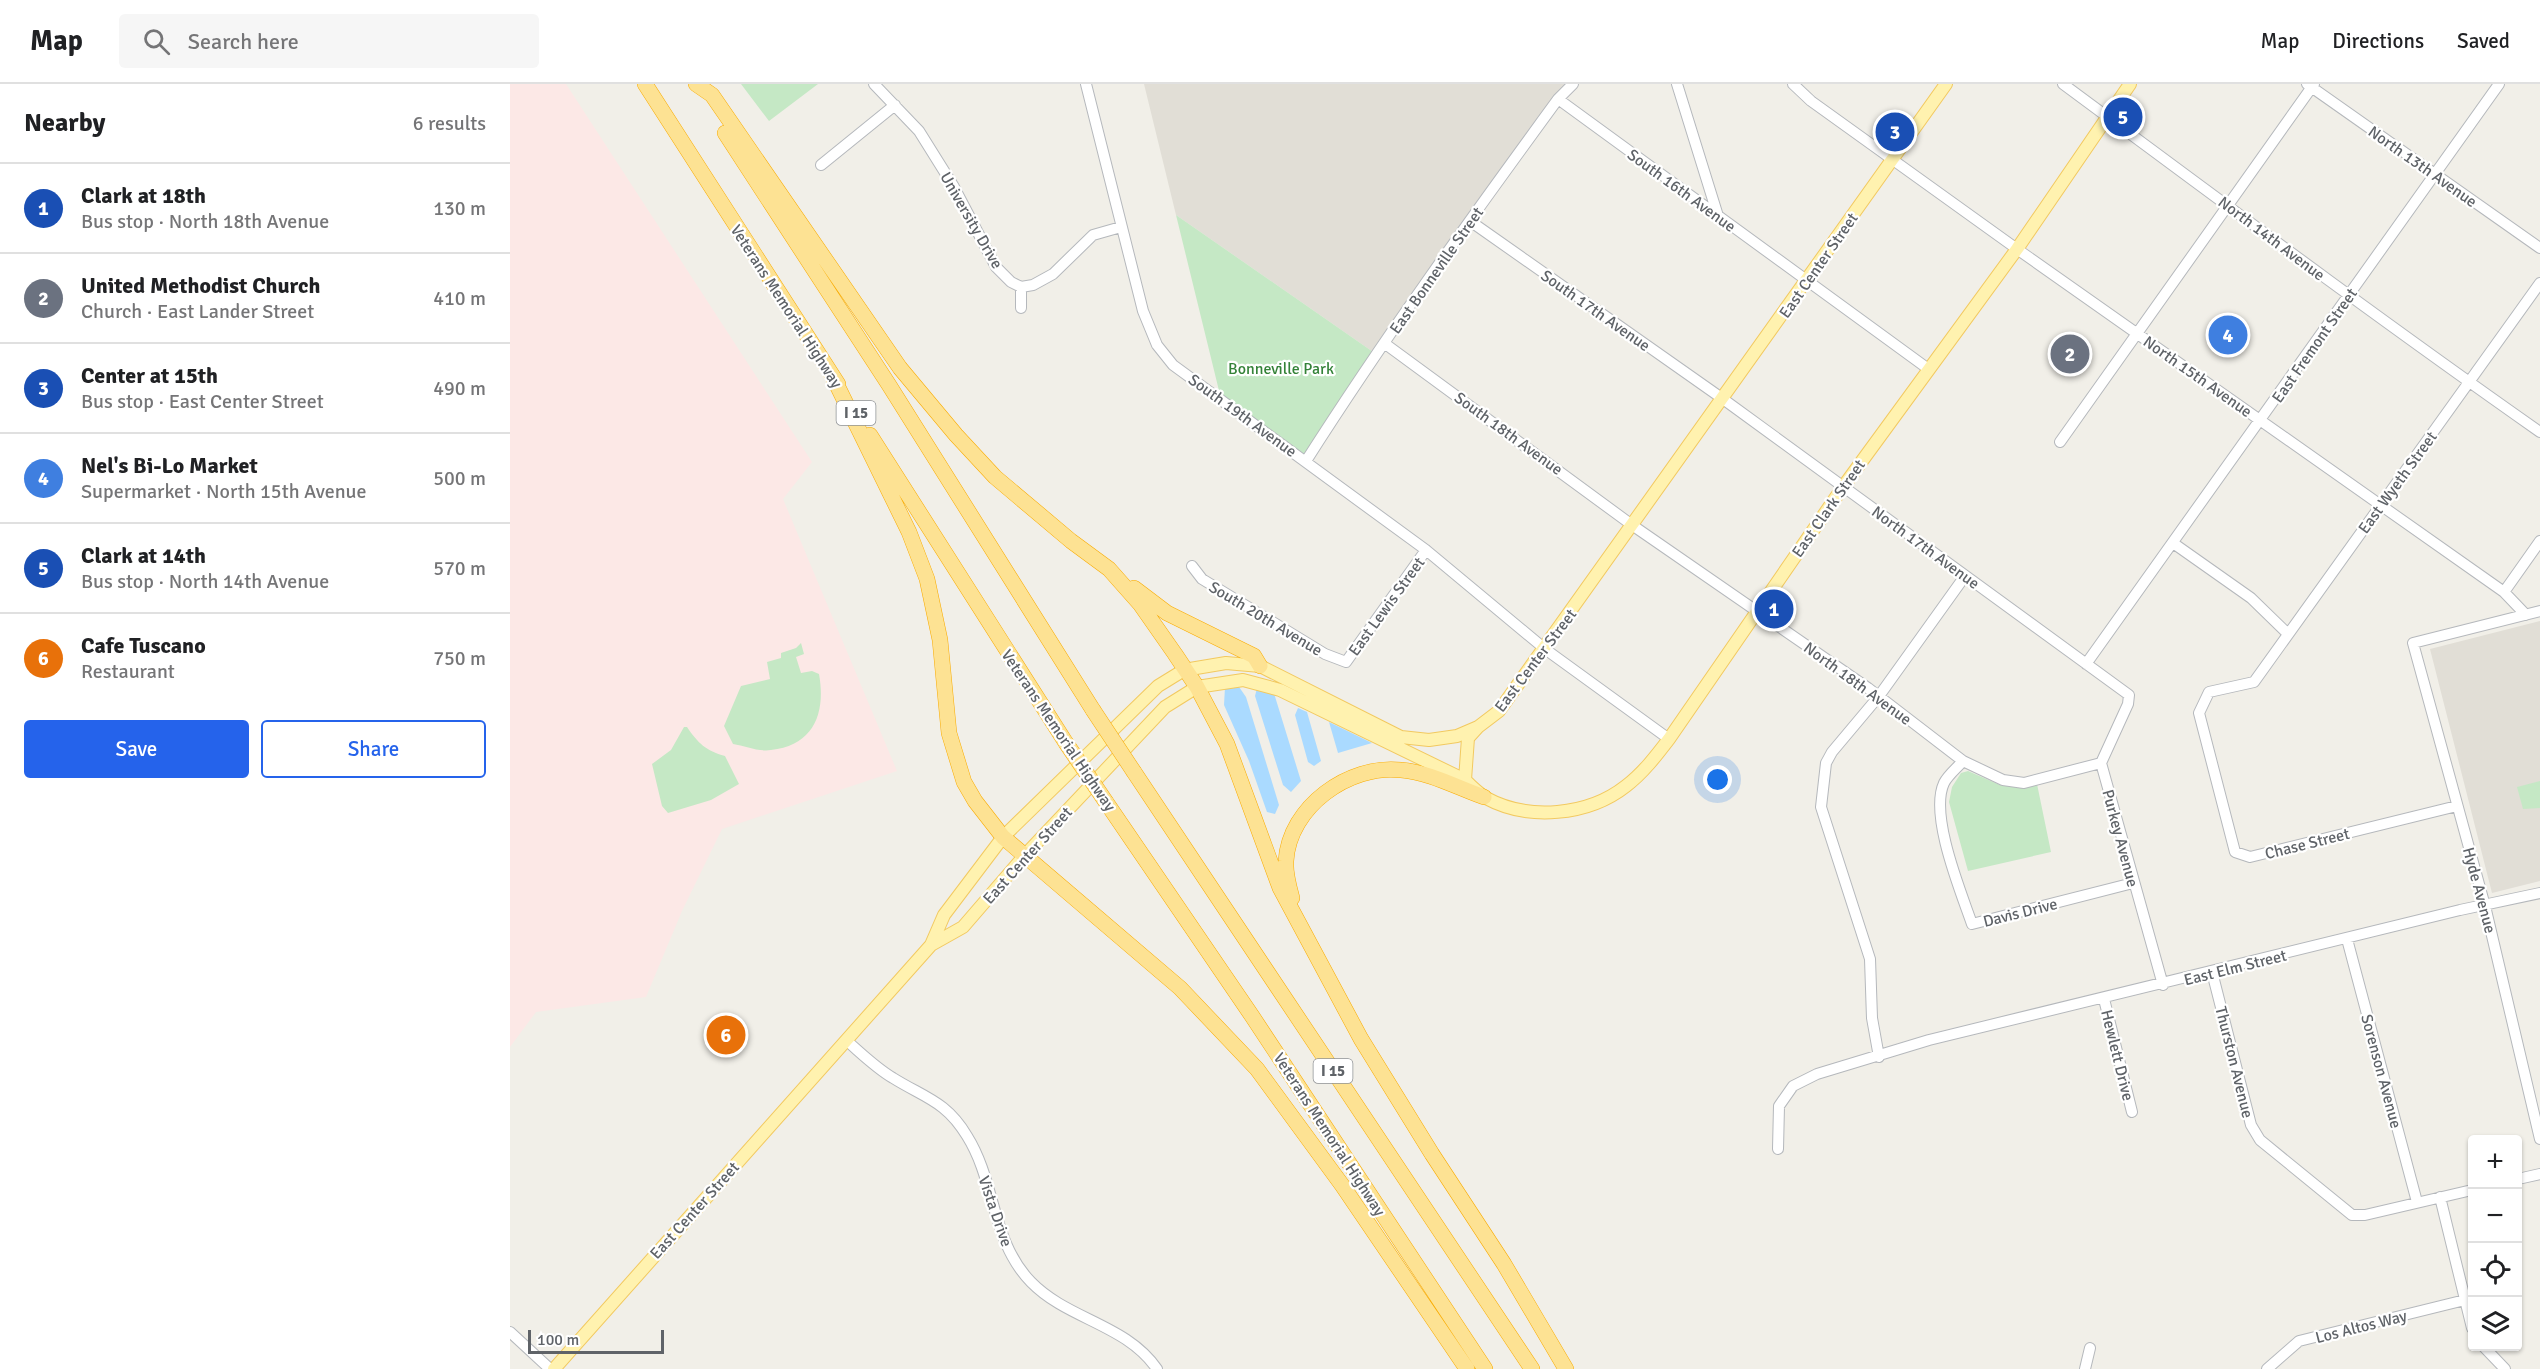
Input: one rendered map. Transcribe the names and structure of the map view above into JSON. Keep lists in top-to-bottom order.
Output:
{
  "streets": {
    "highway": ["Veterans Memorial Highway", "I 15"],
    "main road": ["East Center Street", "East Clark Street"],
    "street": [
      "North 13th Avenue",
      "South 16th Avenue",
      "University Drive",
      "North 14th Avenue",
      "East Bonneville Street",
      "South 17th Avenue",
      "East Fremont Street",
      "North 15th Avenue",
      "South 19th Avenue",
      "South 18th Avenue",
      "East Wyeth Street",
      "North 17th Avenue",
      "East Lewis Street",
      "South 20th Avenue",
      "North 18th Avenue",
      "Purkey Avenue",
      "Chase Street",
      "Hyde Avenue",
      "Davis Drive",
      "East Elm Street",
      "Hewlett Drive",
      "Thurston Avenue",
      "Sorenson Avenue",
      "Vista Drive",
      "Los Altos Way"
    ]
  },
  "crossings": [
    ["North 13th Avenue", "East Fremont Street"],
    ["South 16th Avenue", "East Center Street"],
    ["South 16th Avenue", "East Bonneville Street"],
    ["South 16th Avenue", "East Clark Street"],
    ["North 14th Avenue", "East Fremont Street"],
    ["North 14th Avenue", "East Wyeth Street"],
    ["North 14th Avenue", "East Clark Street"],
    ["East Center Street", "South 17th Avenue"],
    ["East Center Street", "North 15th Avenue"],
    ["East Center Street", "South 19th Avenue"],
    ["East Center Street", "South 18th Avenue"],
    ["East Center Street", "East Clark Street"],
    ["East Center Street", "North 17th Avenue"],
    ["East Center Street", "North 18th Avenue"],
    ["East Center Street", "Vista Drive"],
    ["East Bonneville Street", "South 17th Avenue"],
    ["East Bonneville Street", "South 19th Avenue"],
    ["East Bonneville Street", "South 18th Avenue"],
    ["South 17th Avenue", "North 17th Avenue"],
    ["East Fremont Street", "North 15th Avenue"],
    ["East Fremont Street", "North 17th Avenue"],
    ["North 15th Avenue", "East Wyeth Street"],
    ["North 15th Avenue", "East Clark Street"],
    ["North 15th Avenue", "Hyde Avenue"],
    ["South 19th Avenue", "East Clark Street"],
    ["South 19th Avenue", "East Lewis Street"],
    ["South 18th Avenue", "North 18th Avenue"],
    ["East Wyeth Street", "Chase Street"],
    ["East Clark Street", "North 17th Avenue"],
    ["East Clark Street", "North 18th Avenue"],
    ["North 17th Avenue", "North 18th Avenue"],
    ["North 17th Avenue", "Purkey Avenue"],
    ["East Lewis Street", "South 20th Avenue"],
    ["North 18th Avenue", "Purkey Avenue"],
    ["North 18th Avenue", "Davis Drive"],
    ["Purkey Avenue", "Davis Drive"],
    ["Purkey Avenue", "East Elm Street"],
    ["Chase Street", "Hyde Avenue"],
    ["Hyde Avenue", "East Elm Street"],
    ["East Elm Street", "Hewlett Drive"],
    ["East Elm Street", "Thurston Avenue"],
    ["East Elm Street", "Sorenson Avenue"],
    ["Thurston Avenue", "Sorenson Avenue"]
  ],
  "parks": ["Bonneville Park"],
  "scale_bar": "100 m",
  "page": {
    "header": "Map",
    "search": "Search here",
    "nav": ["Map", "Directions", "Saved"],
    "heading": ["Nearby", "6 results"],
    "pins": [
      "5",
      "3",
      "4",
      "2",
      "1",
      "6"
    ],
    "list": [
      {
        "mark": "1",
        "name": "Clark at 18th",
        "note": "Bus stop · North 18th Avenue",
        "value": "130 m"
      },
      {
        "mark": "2",
        "name": "United Methodist Church",
        "note": "Church · East Lander Street",
        "value": "410 m"
      },
      {
        "mark": "3",
        "name": "Center at 15th",
        "note": "Bus stop · East Center Street",
        "value": "490 m"
      },
      {
        "mark": "4",
        "name": "Nel's Bi-Lo Market",
        "note": "Supermarket · North 15th Avenue",
        "value": "500 m"
      },
      {
        "mark": "5",
        "name": "Clark at 14th",
        "note": "Bus stop · North 14th Avenue",
        "value": "570 m"
      },
      {
        "mark": "6",
        "name": "Cafe Tuscano",
        "note": "Restaurant",
        "value": "750 m"
      }
    ],
    "buttons": ["Save", "Share"],
    "map_buttons": ["+", "−"],
    "scale": "100 m"
  }
}
